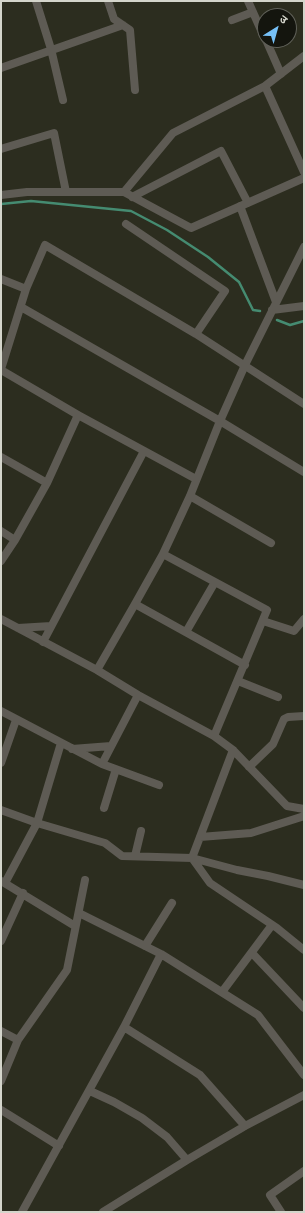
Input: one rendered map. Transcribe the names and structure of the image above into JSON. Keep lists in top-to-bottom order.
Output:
{
  "north": "top right"
}
